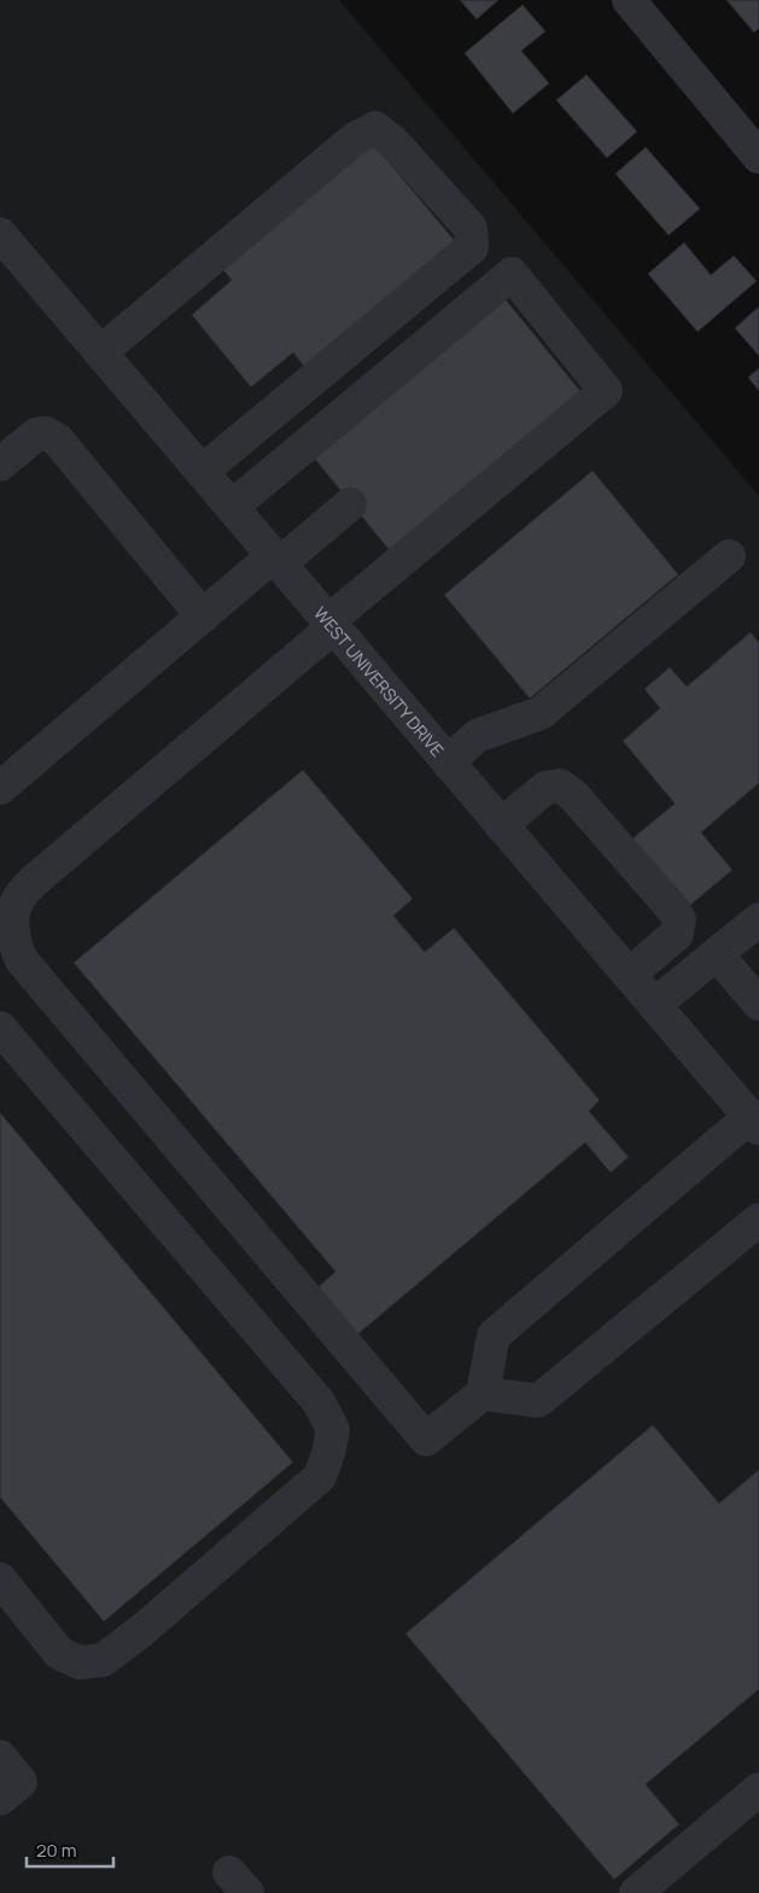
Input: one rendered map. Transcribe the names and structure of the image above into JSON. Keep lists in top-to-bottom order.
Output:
{
  "streets": {
    "street": ["WEST UNIVERSITY DRIVE"]
  },
  "scale_bar": "20 m"
}
